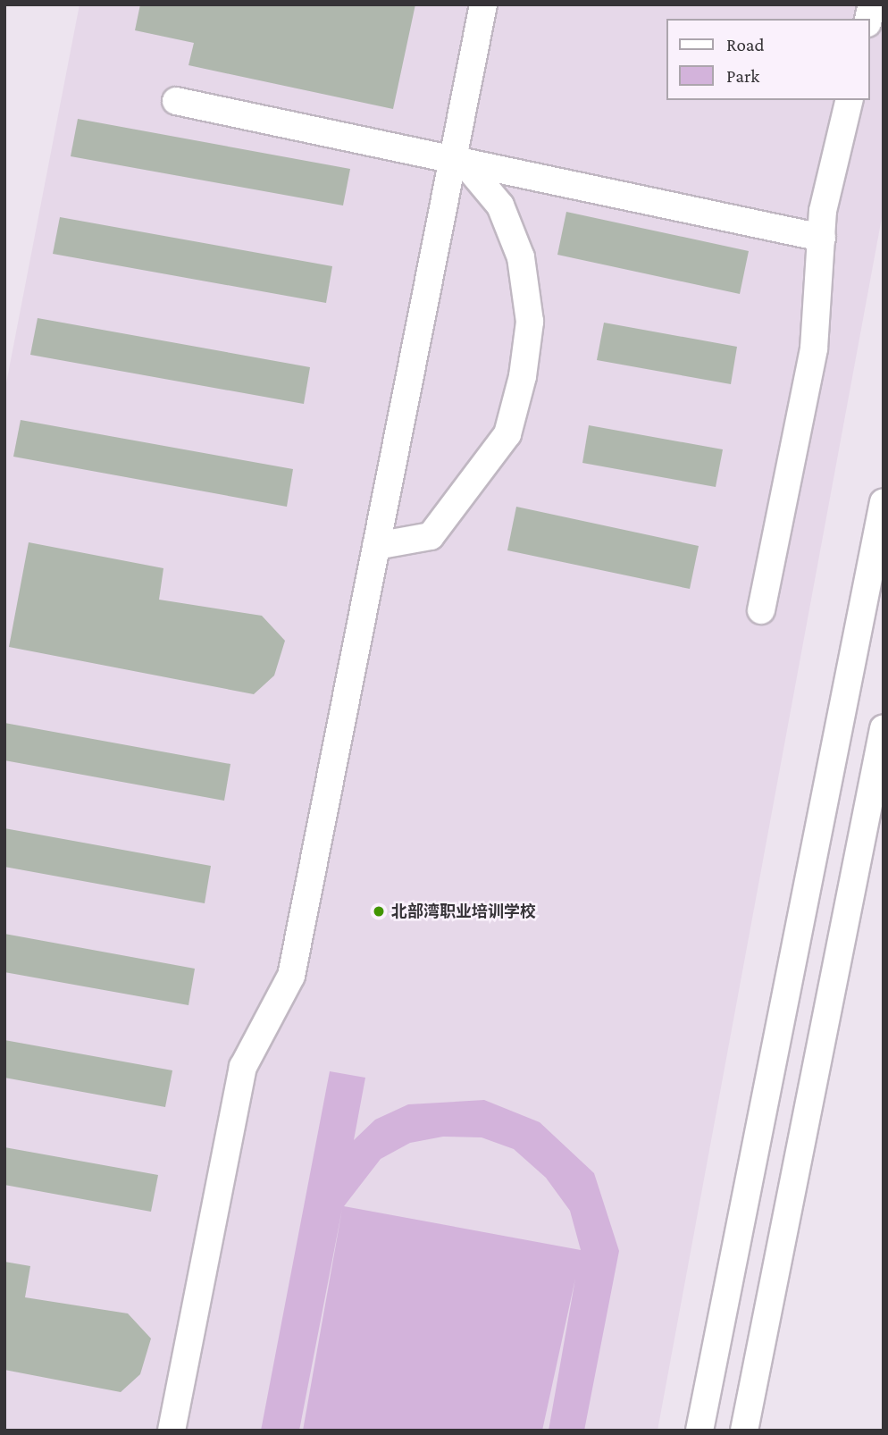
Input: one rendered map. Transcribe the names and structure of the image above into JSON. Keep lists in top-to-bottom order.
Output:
{
  "places": ["北部湾职业培训学校"],
  "legend": ["Road", "Park"]
}
